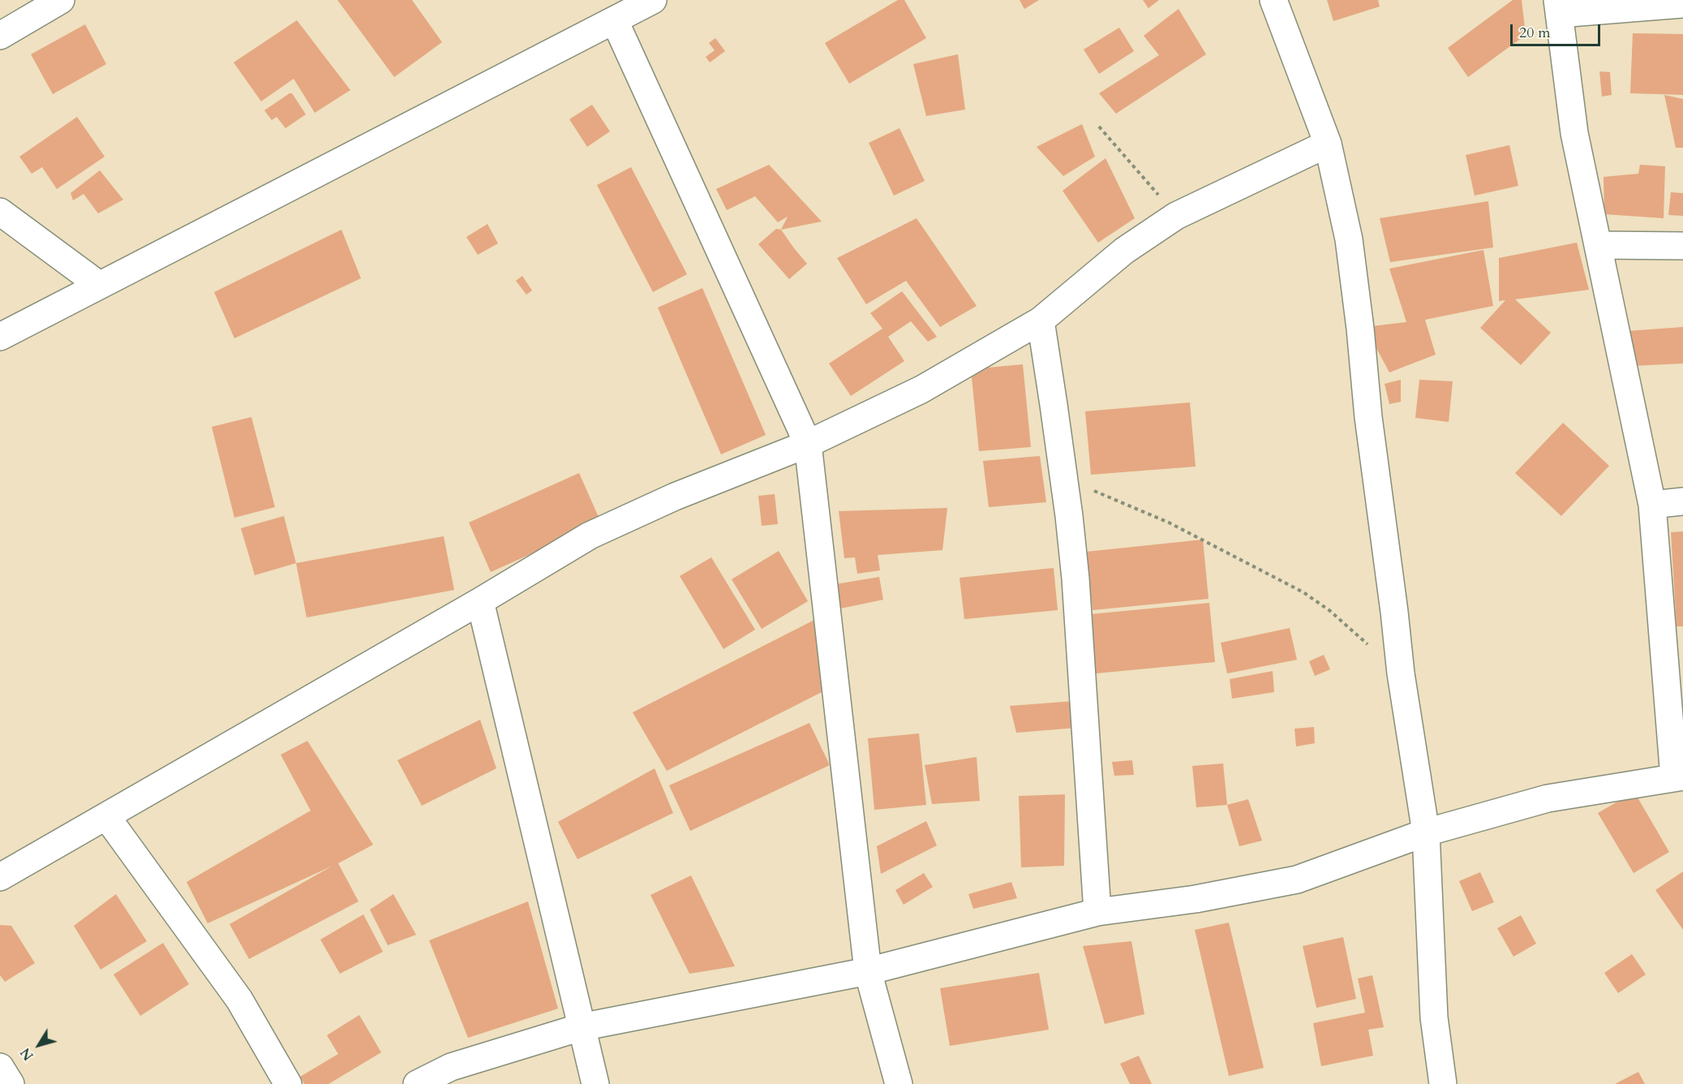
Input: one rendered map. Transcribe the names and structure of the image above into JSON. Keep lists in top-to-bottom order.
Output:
{
  "scale_bar": "20 m",
  "north": "bottom left"
}
